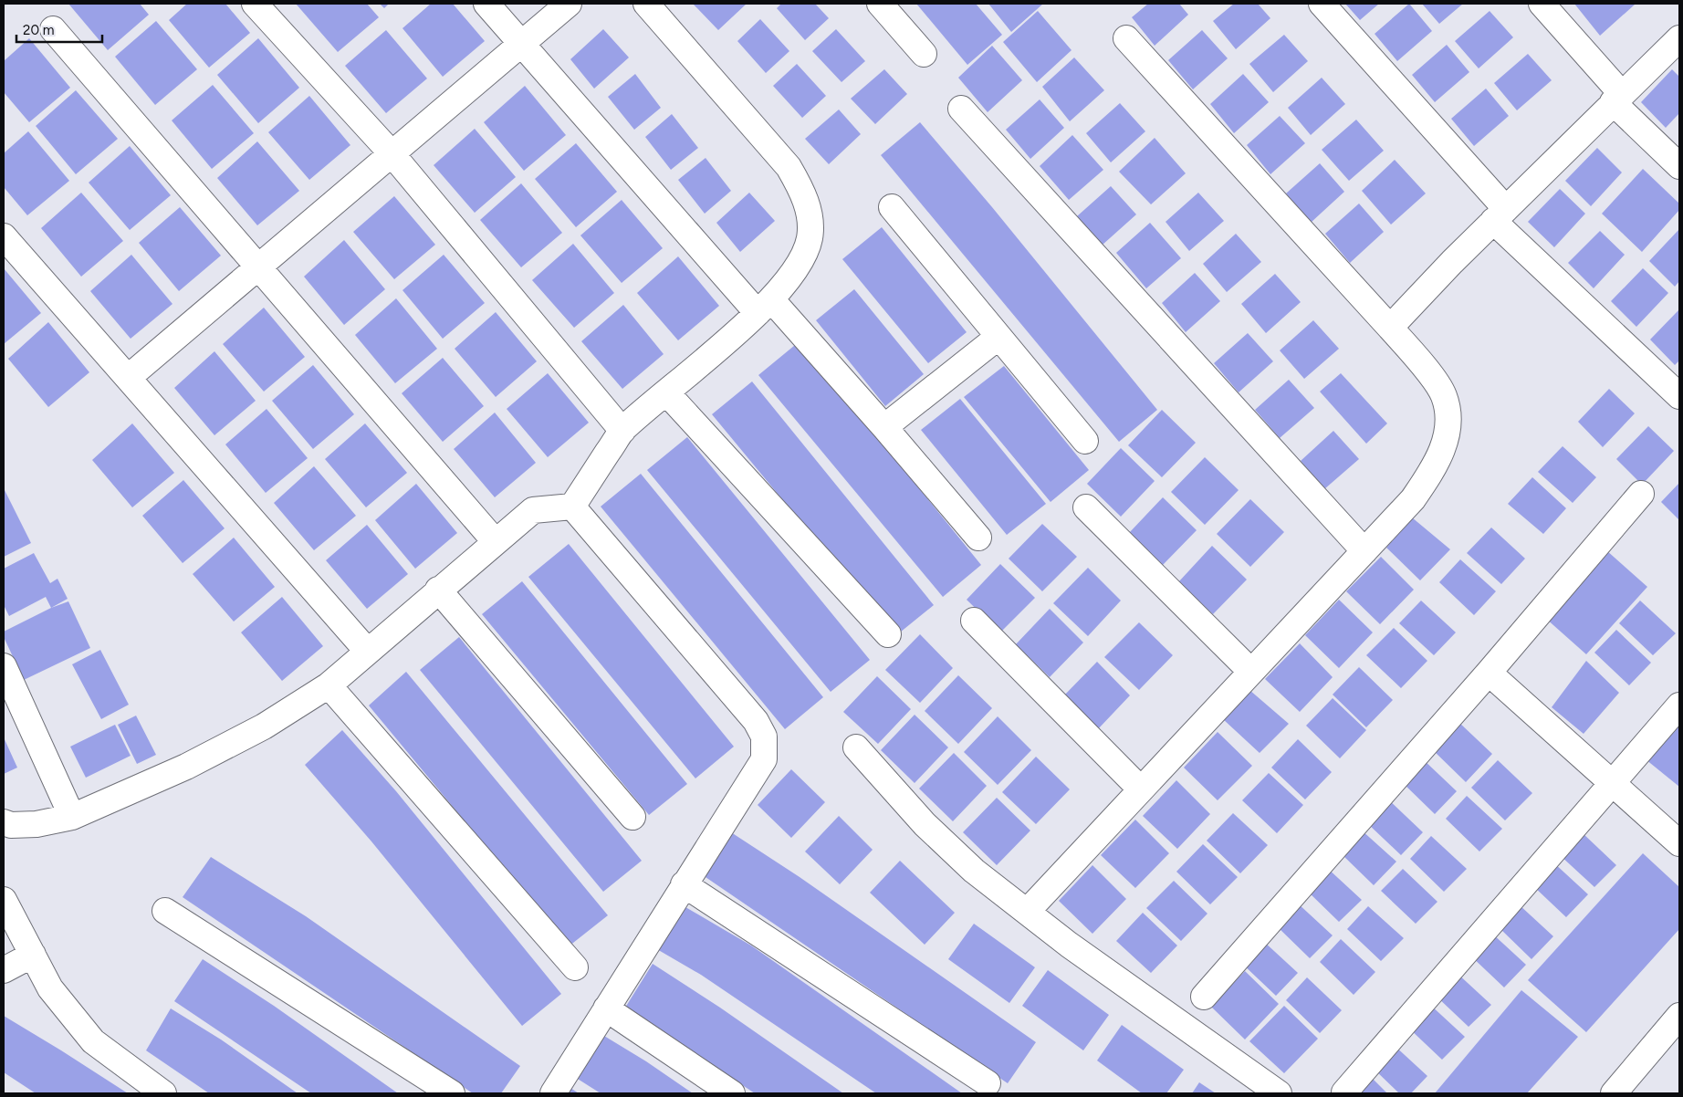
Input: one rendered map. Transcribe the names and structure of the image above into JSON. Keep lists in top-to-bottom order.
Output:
{
  "scale_bar": "20 m"
}
